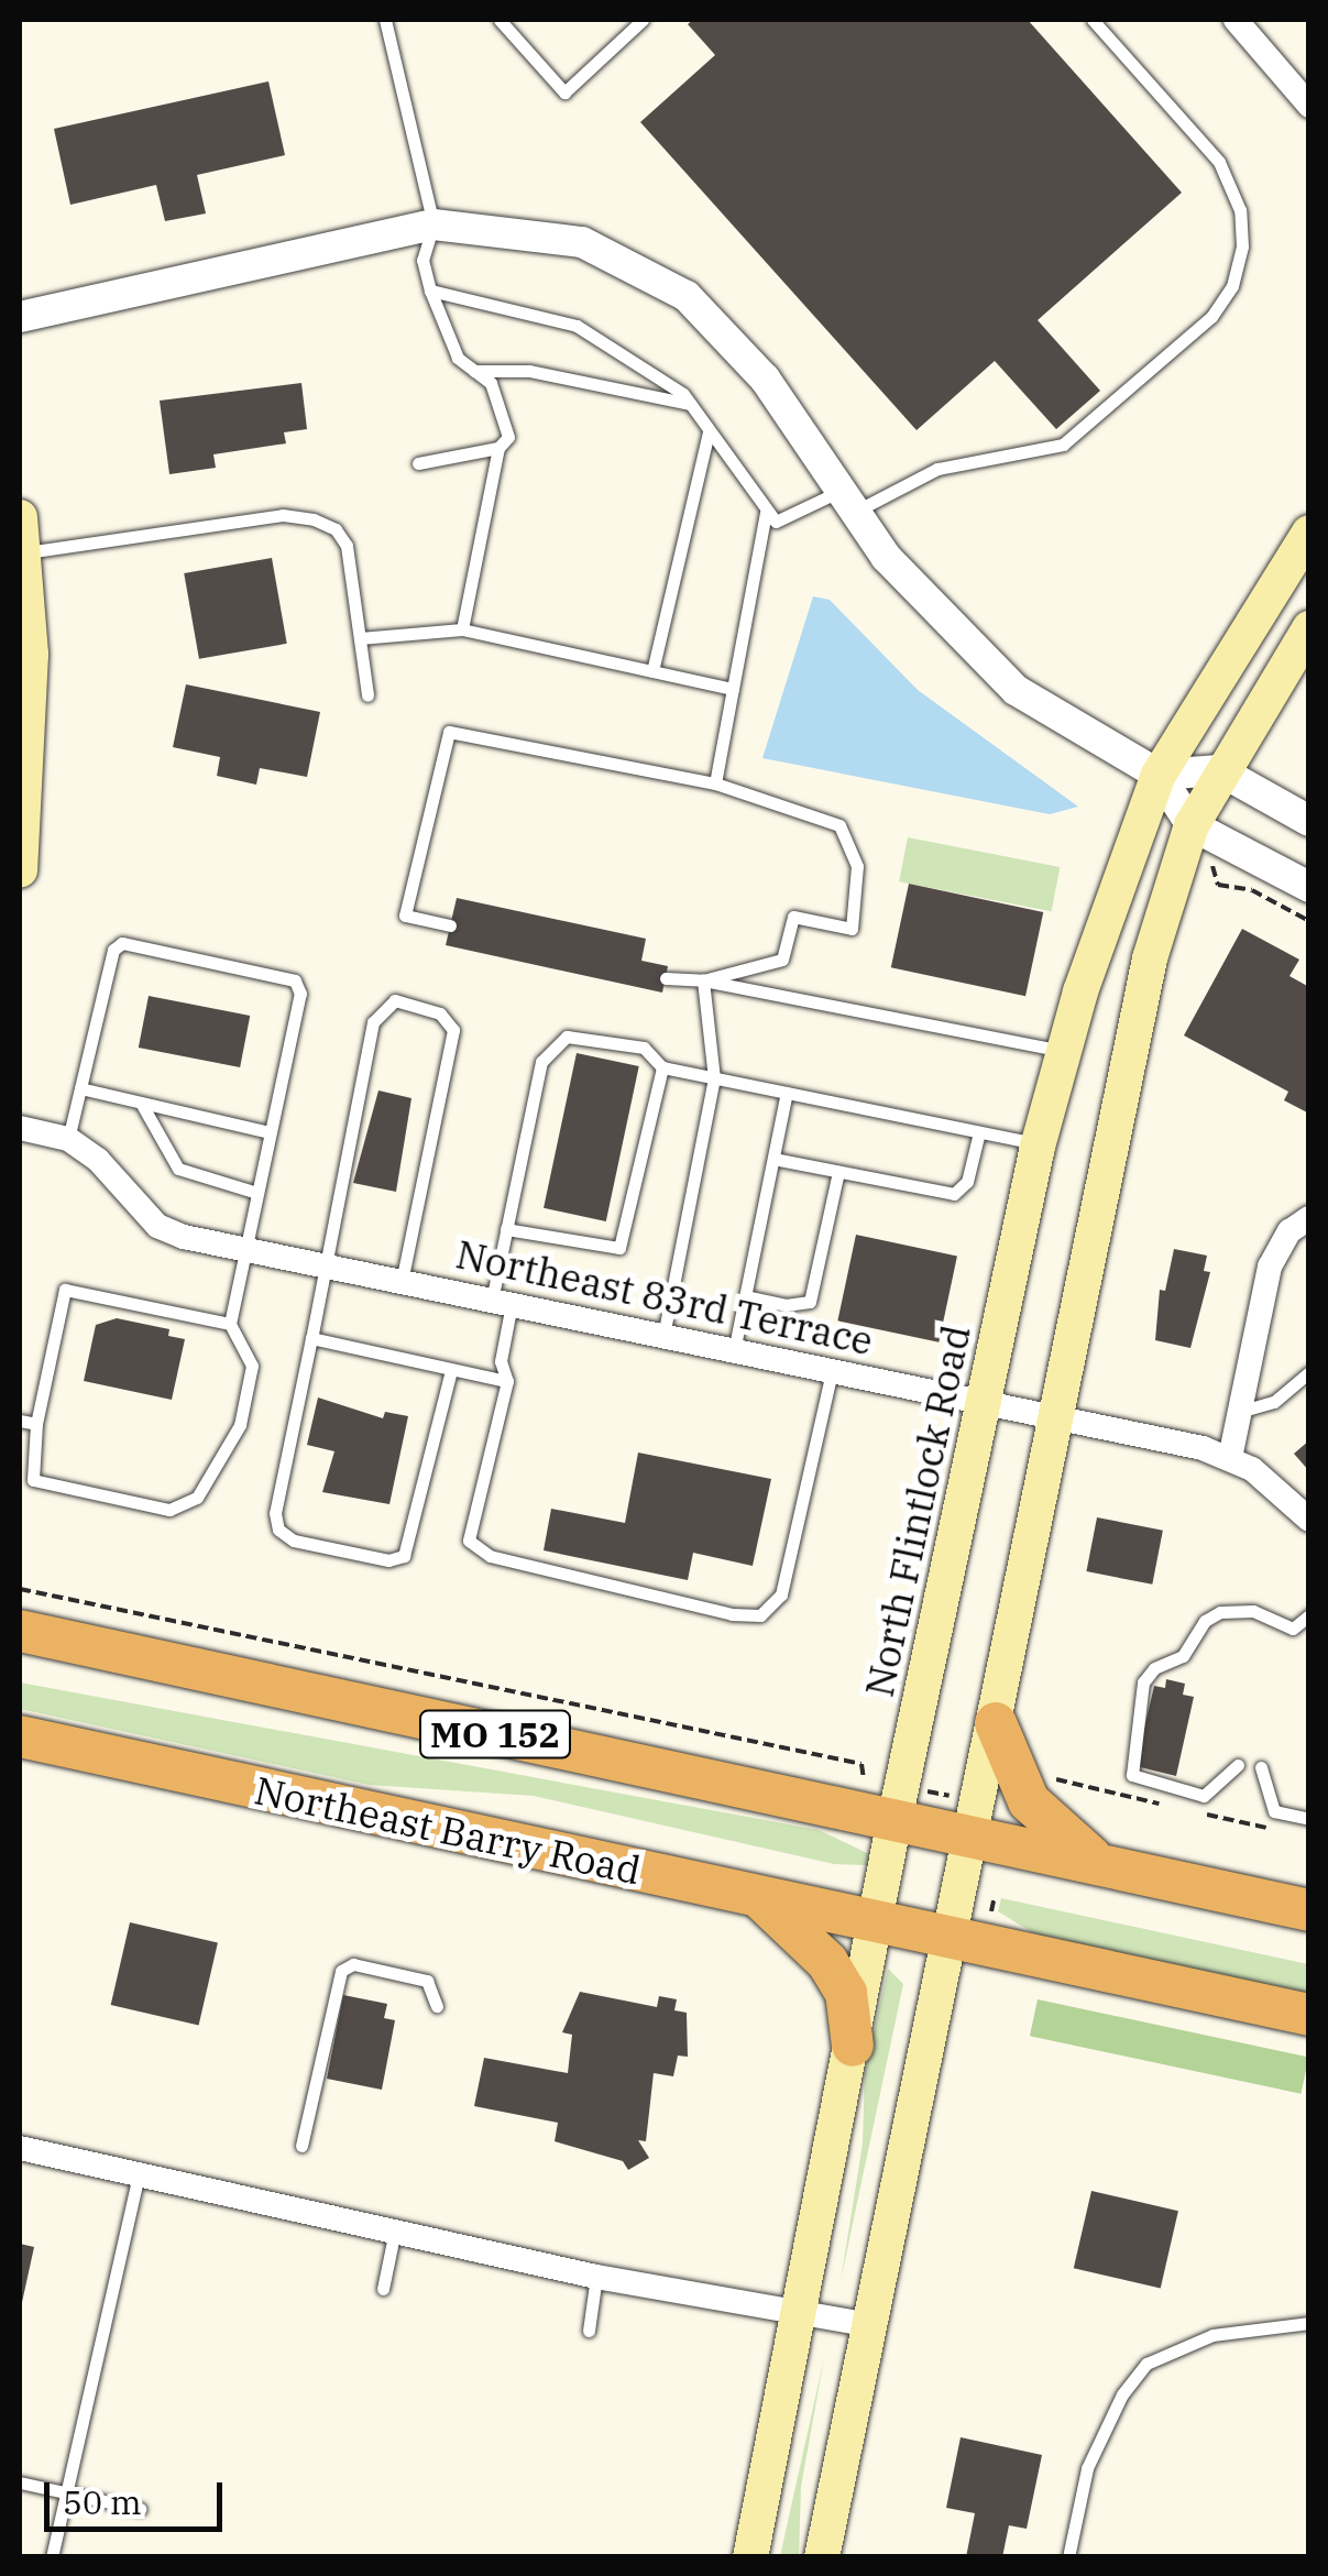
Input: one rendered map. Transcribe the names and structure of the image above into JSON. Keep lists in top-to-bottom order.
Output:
{
  "streets": {
    "highway": ["MO 152", "Northeast Barry Road"],
    "main road": ["North Flintlock Road"],
    "street": ["Northeast 83rd Terrace"]
  },
  "crossings": [
    ["Northeast 83rd Terrace", "North Flintlock Road"],
    ["North Flintlock Road", "MO 152"],
    ["North Flintlock Road", "Northeast Barry Road"]
  ],
  "scale_bar": "50 m"
}
